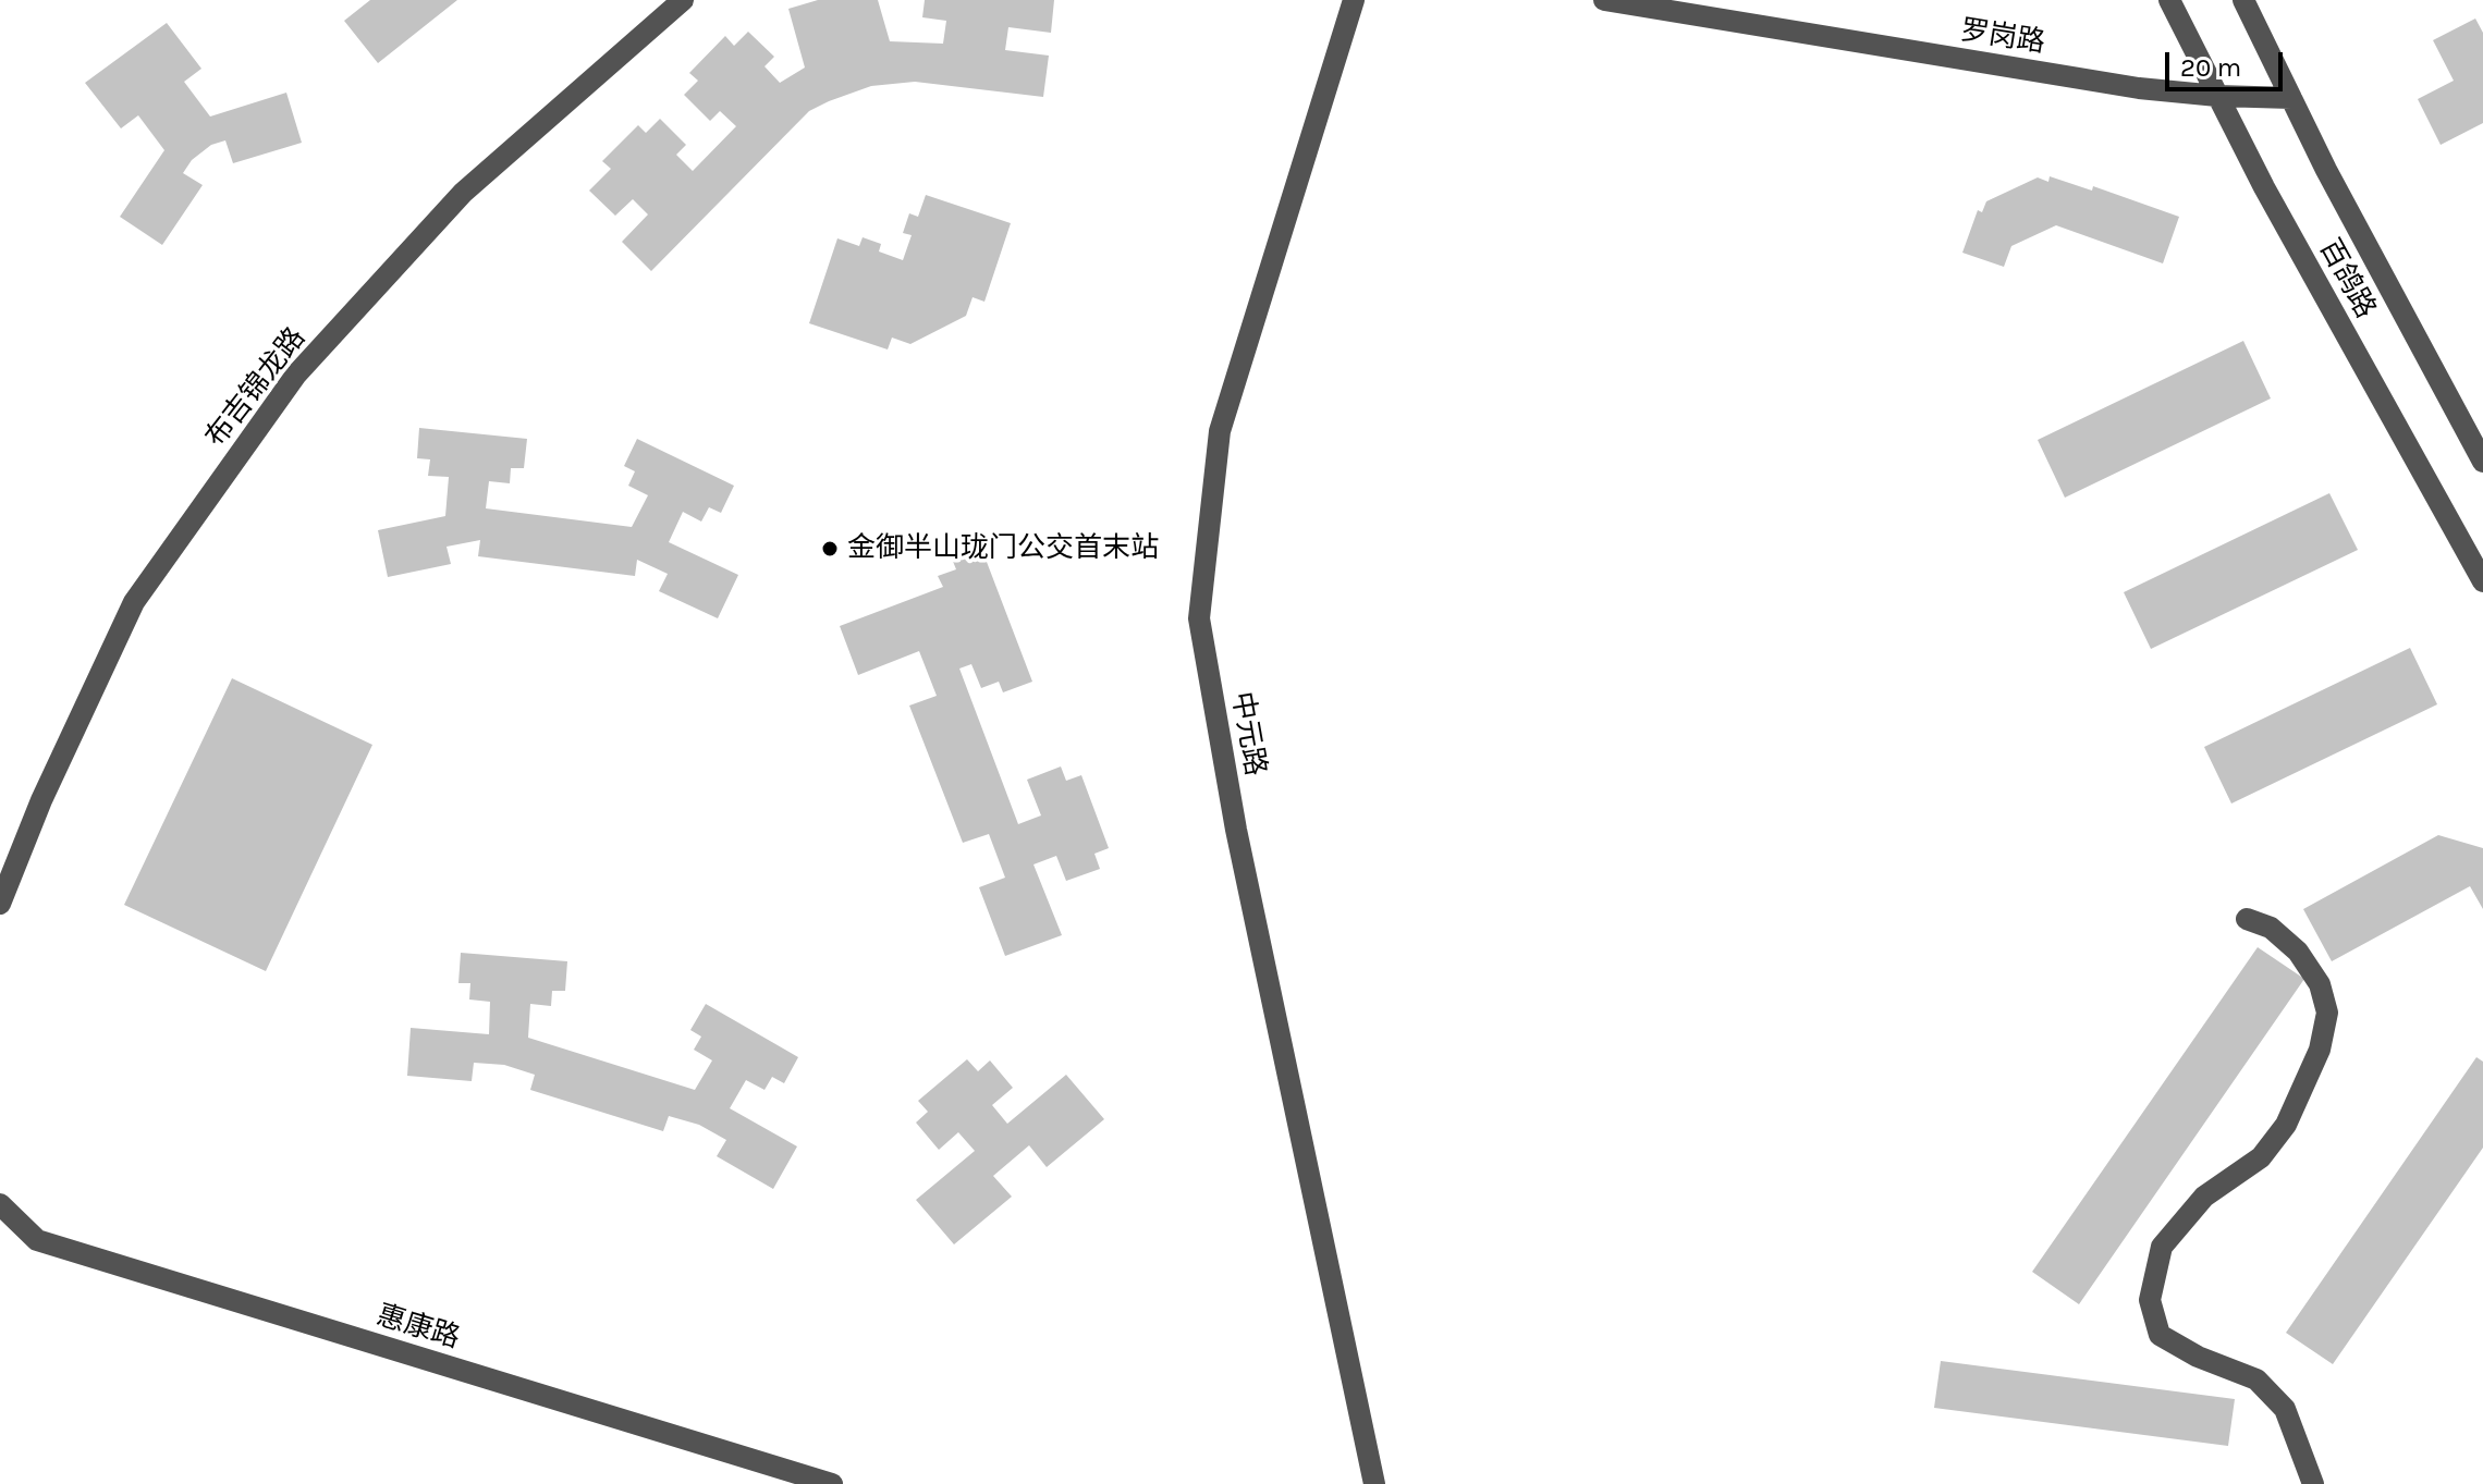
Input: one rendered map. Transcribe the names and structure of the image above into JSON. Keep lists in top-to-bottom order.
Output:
{
  "streets": {
    "street": [
      "罗岗路",
      "百鸽路",
      "布吉锦龙路",
      "中元路",
      "惠康路"
    ]
  },
  "crossings": [
    ["罗岗路", "百鸽路"]
  ],
  "places": ["金御半山珑门公交首末站"],
  "scale_bar": "20 m"
}
